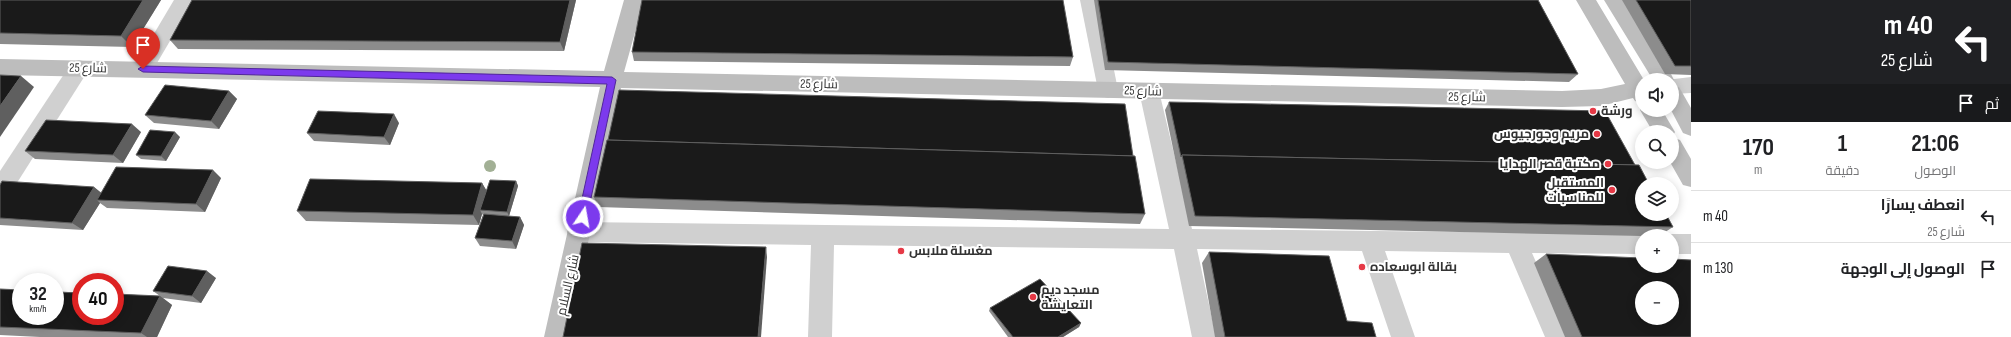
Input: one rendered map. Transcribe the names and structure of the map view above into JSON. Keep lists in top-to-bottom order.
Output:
{
  "streets": {
    "street": ["شارع 25", "شارع السلام"]
  },
  "crossings": [
    ["شارع 25", "شارع السلام"]
  ],
  "places": [
    "ورشة",
    "مريم وجورجيوس",
    "مكتبة قصر الهدايا",
    "المستقبل للمناسبات",
    "مغسلة ملابس",
    "بقالة ابوسعاده",
    "مسجد ديم التعايشة"
  ],
  "page": {
    "turn": ["40 m", "شارع 25"],
    "map_buttons": ["+", "−"],
    "then": "ثم",
    "eta": [
      "21:06",
      "الوصول",
      "1",
      "دقيقة",
      "170",
      "m"
    ],
    "list": [
      {
        "name": "انعطف يسارًا",
        "note": "شارع 25",
        "value": "40 m"
      },
      {
        "name": "الوصول إلى الوجهة",
        "value": "130 m"
      }
    ],
    "speed": "32 km/h",
    "limit": "40"
  }
}
